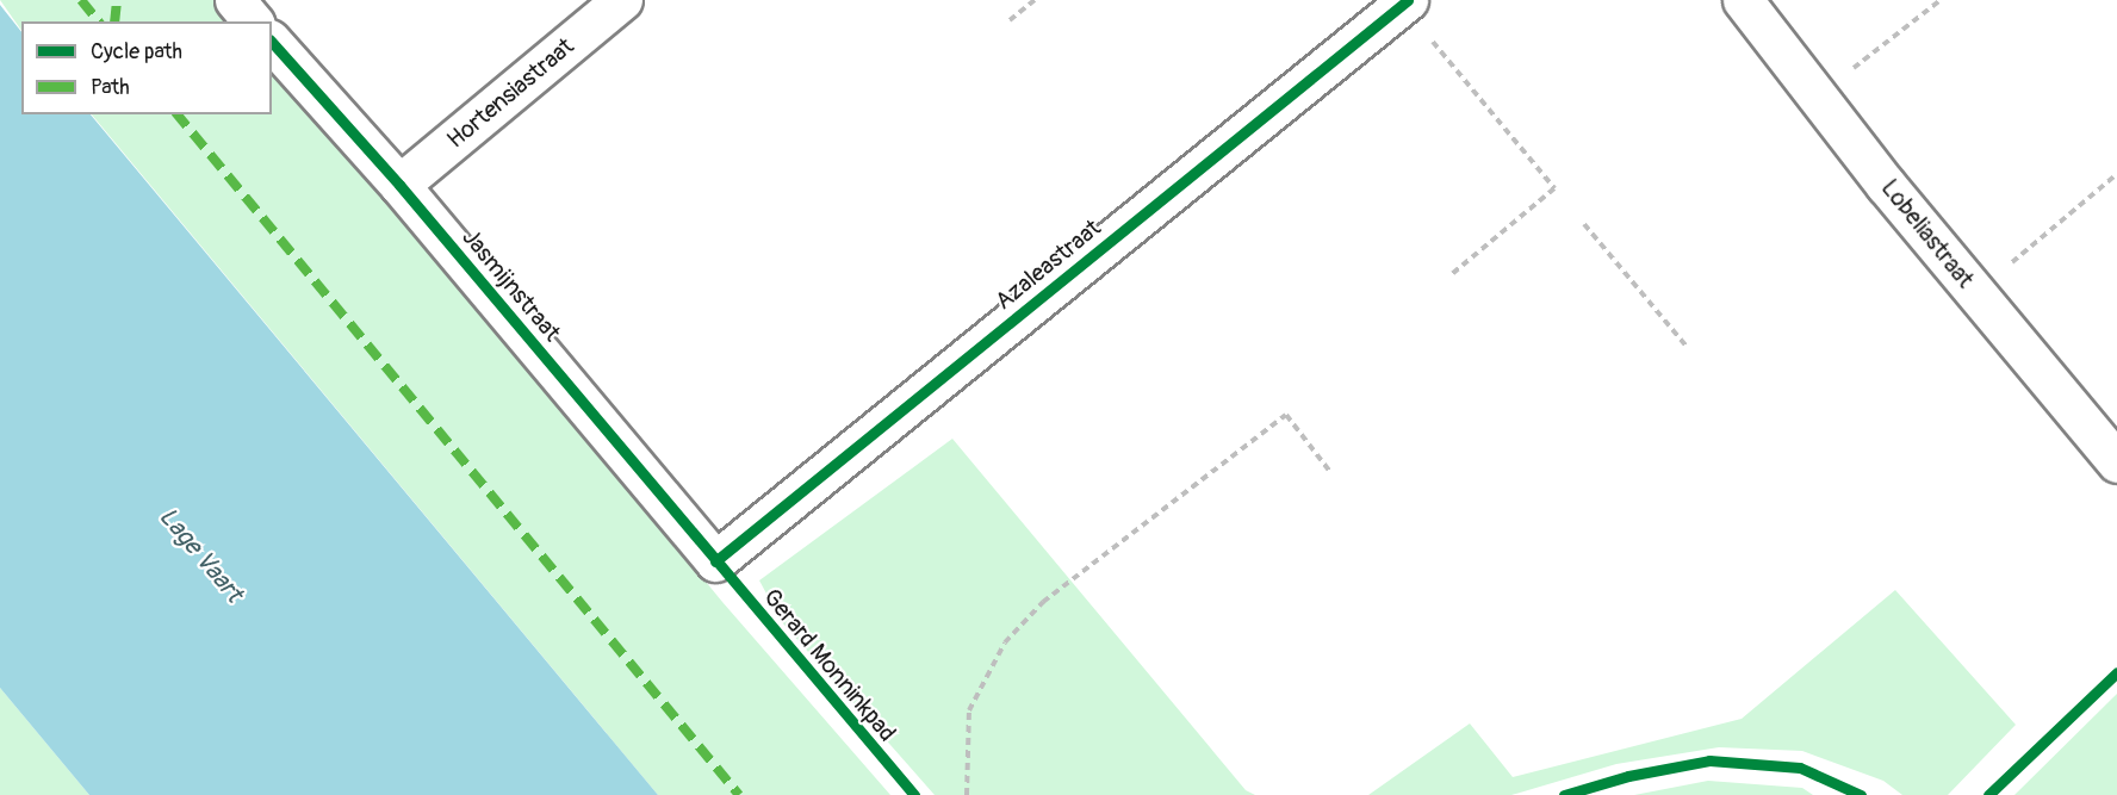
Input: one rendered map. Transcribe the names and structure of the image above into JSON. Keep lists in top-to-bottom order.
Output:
{
  "streets": {
    "street": [
      "Hortensiastraat",
      "Lobeliastraat",
      "Azaleastraat",
      "Jasmijnstraat"
    ],
    "cycle path": ["Gerard Monninkpad"]
  },
  "crossings": [
    ["Hortensiastraat", "Jasmijnstraat"],
    ["Azaleastraat", "Jasmijnstraat"]
  ],
  "water": ["Lage Vaart"],
  "legend": ["Cycle path", "Path"]
}
